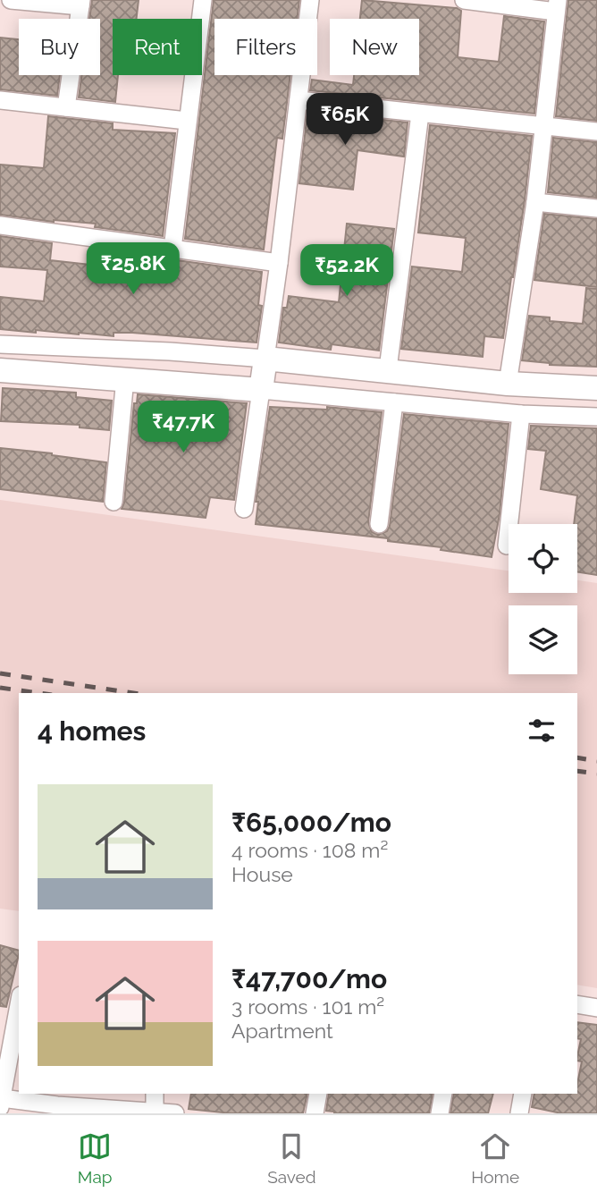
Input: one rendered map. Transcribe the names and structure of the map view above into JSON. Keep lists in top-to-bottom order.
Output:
{
  "page": {
    "chip": [
      "Buy",
      "Rent",
      "Filters",
      "New"
    ],
    "price": [
      "₹65K",
      "₹25.8K",
      "₹52.2K",
      "₹47.7K"
    ],
    "heading": "4 homes",
    "list": [
      {
        "name": "₹65,000/mo",
        "note": "4 rooms · 108 m² · House"
      },
      {
        "name": "₹47,700/mo",
        "note": "3 rooms · 101 m² · Apartment"
      }
    ],
    "tabs": ["Map", "Saved", "Home"]
  }
}
